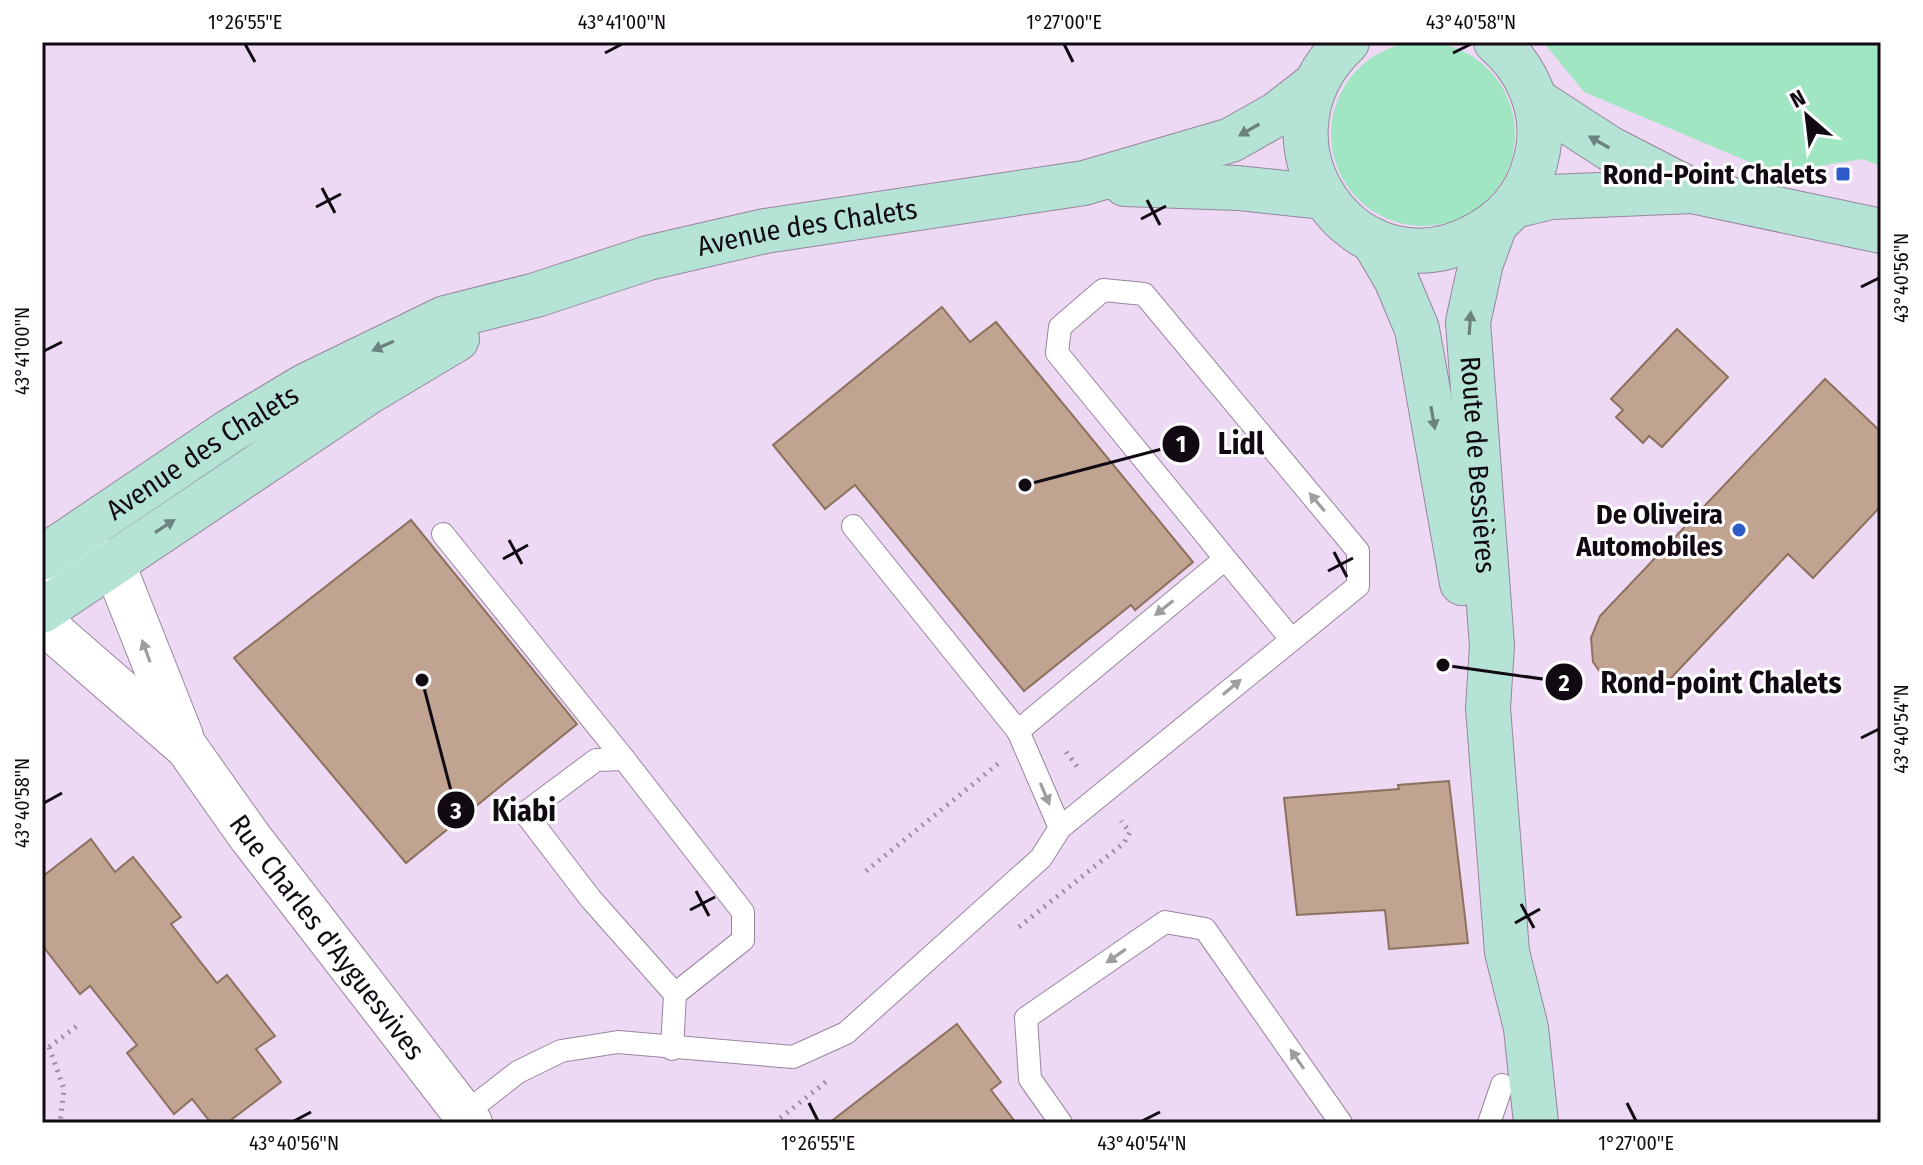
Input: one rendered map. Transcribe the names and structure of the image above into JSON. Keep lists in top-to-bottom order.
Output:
{
  "streets": {
    "street": ["Avenue des Chalets", "Route de Bessières", "Rue Charles d'Ayguesvives"]
  },
  "crossings": [
    ["Avenue des Chalets", "Route de Bessières"],
    ["Avenue des Chalets", "Rue Charles d'Ayguesvives"]
  ],
  "places": {
    "transit": ["Rond-Point Chalets"],
    "other": [
      "Lidl",
      "De Oliveira Automobiles",
      "Rond-point Chalets",
      "Kiabi"
    ]
  },
  "north": "top left",
  "coordinates": [
    "1°26'55\"E",
    "43°41'00\"N",
    "1°27'00\"E",
    "43°40'58\"N",
    "43°40'56\"N",
    "43°40'54\"N"
  ]
}
